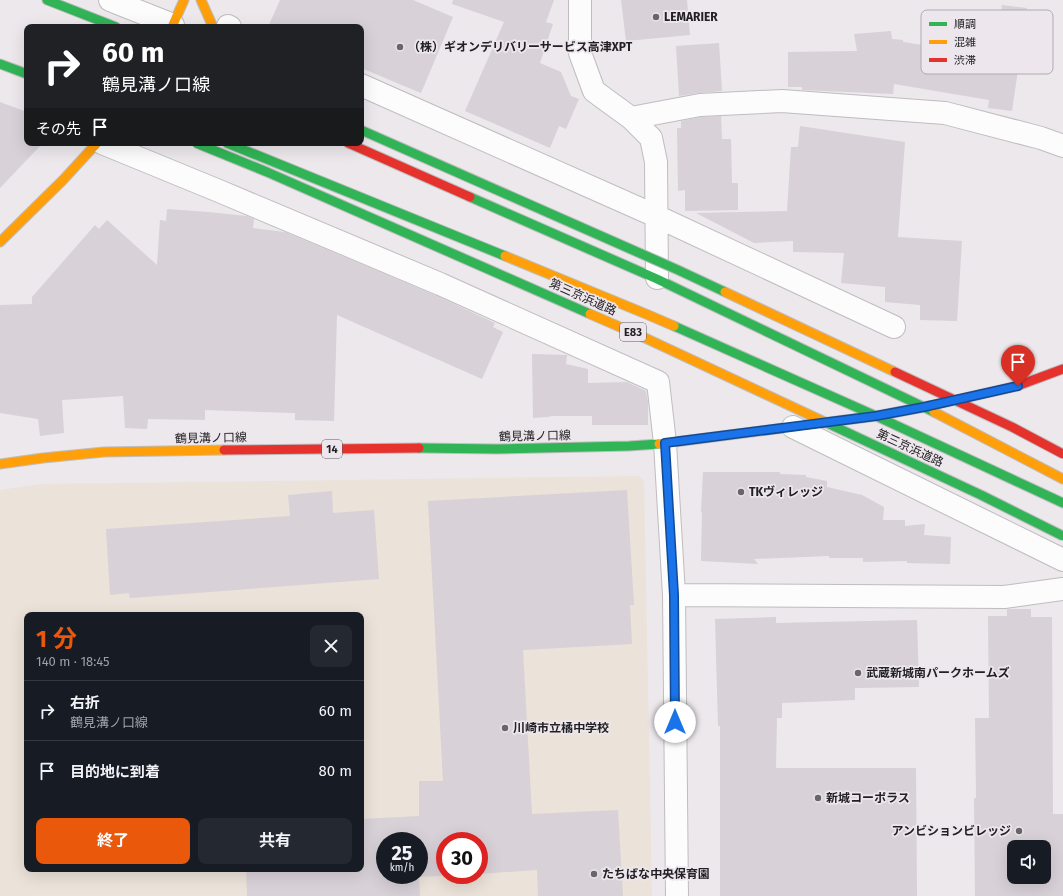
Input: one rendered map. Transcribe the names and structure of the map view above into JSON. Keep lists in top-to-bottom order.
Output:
{
  "streets": {
    "main road": [
      "第三京浜道路",
      "E83",
      "鶴見溝ノ口線",
      "14"
    ]
  },
  "places": [
    "LEMARIER",
    "（株）ギオンデリバリーサービス高津XPT",
    "TKヴィレッジ",
    "武蔵新城南パークホームズ",
    "川崎市立橘中学校",
    "新城コーポラス",
    "アンビションビレッジ",
    "たちばな中央保育園"
  ],
  "legend": ["順調", "混雑", "渋滞"],
  "page": {
    "turn": ["60 m", "鶴見溝ノ口線"],
    "then": "その先",
    "heading": ["1 分", "140 m · 18:45"],
    "list": [
      {
        "name": "右折",
        "note": "鶴見溝ノ口線",
        "value": "60 m"
      },
      {
        "name": "目的地に到着",
        "value": "80 m"
      }
    ],
    "buttons": ["終了", "共有"],
    "speed": "25 km/h",
    "limit": "30"
  }
}
